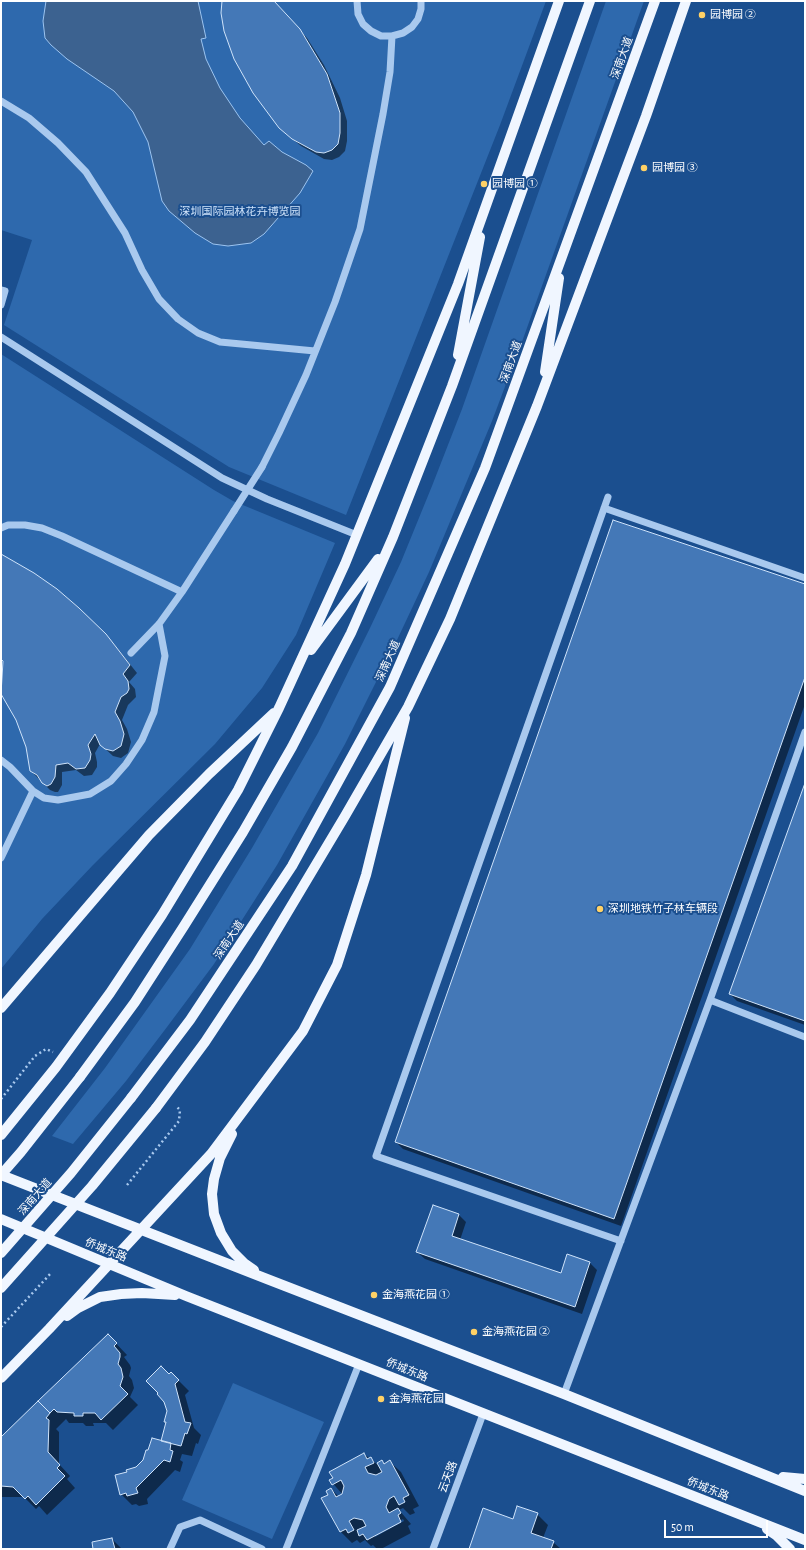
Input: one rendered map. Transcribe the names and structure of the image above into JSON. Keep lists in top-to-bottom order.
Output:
{
  "streets": {
    "main road": ["深南大道", "侨城东路"],
    "street": ["云天路"]
  },
  "crossings": [
    ["侨城东路", "云天路"]
  ],
  "parks": ["深圳国际园林花卉博览园"],
  "places": [
    "园博园 ②",
    "园博园 ③",
    "园博园 ①",
    "深圳地铁竹子林车辆段",
    "金海燕花园 ①",
    "金海燕花园 ②",
    "金海燕花园"
  ],
  "scale_bar": "50 m"
}
